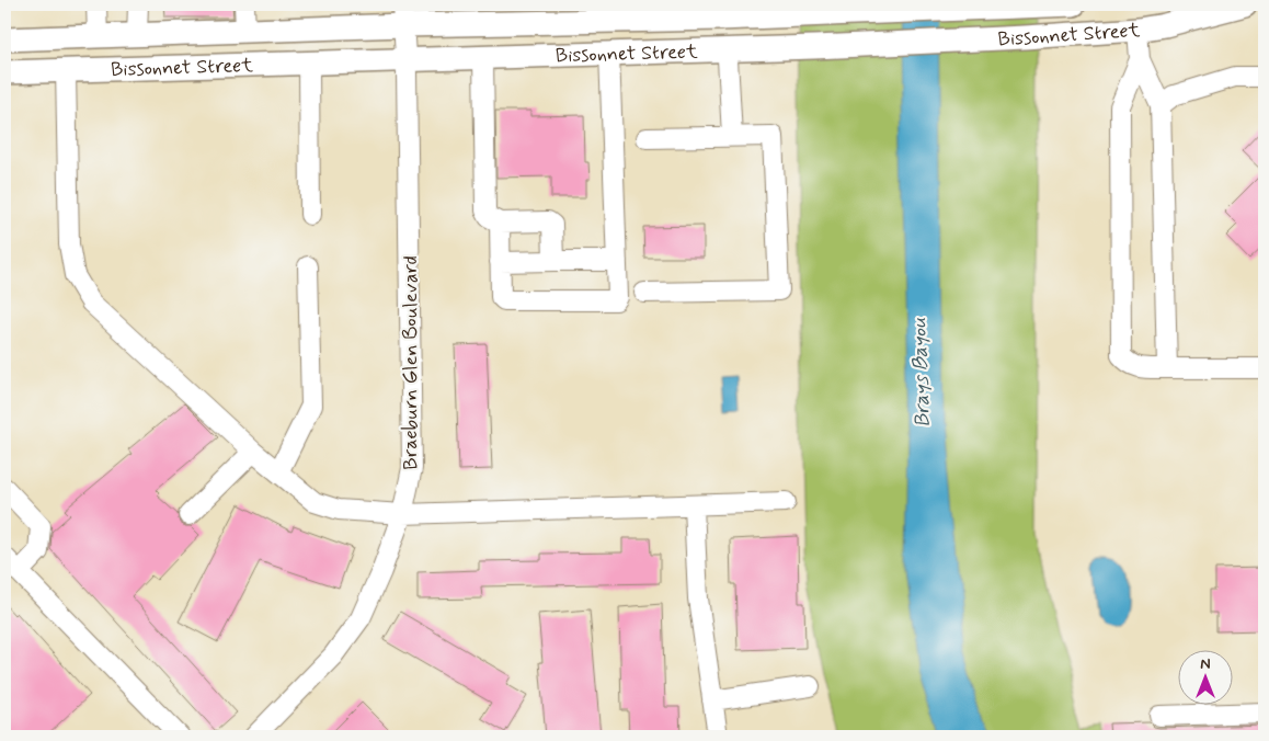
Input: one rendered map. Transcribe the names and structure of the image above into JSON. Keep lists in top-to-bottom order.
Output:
{
  "streets": {
    "main road": ["Bissonnet Street"],
    "street": ["Braeburn Glen Boulevard"]
  },
  "crossings": [
    ["Bissonnet Street", "Braeburn Glen Boulevard"]
  ],
  "water": ["Brays Bayou"],
  "north": "top"
}
